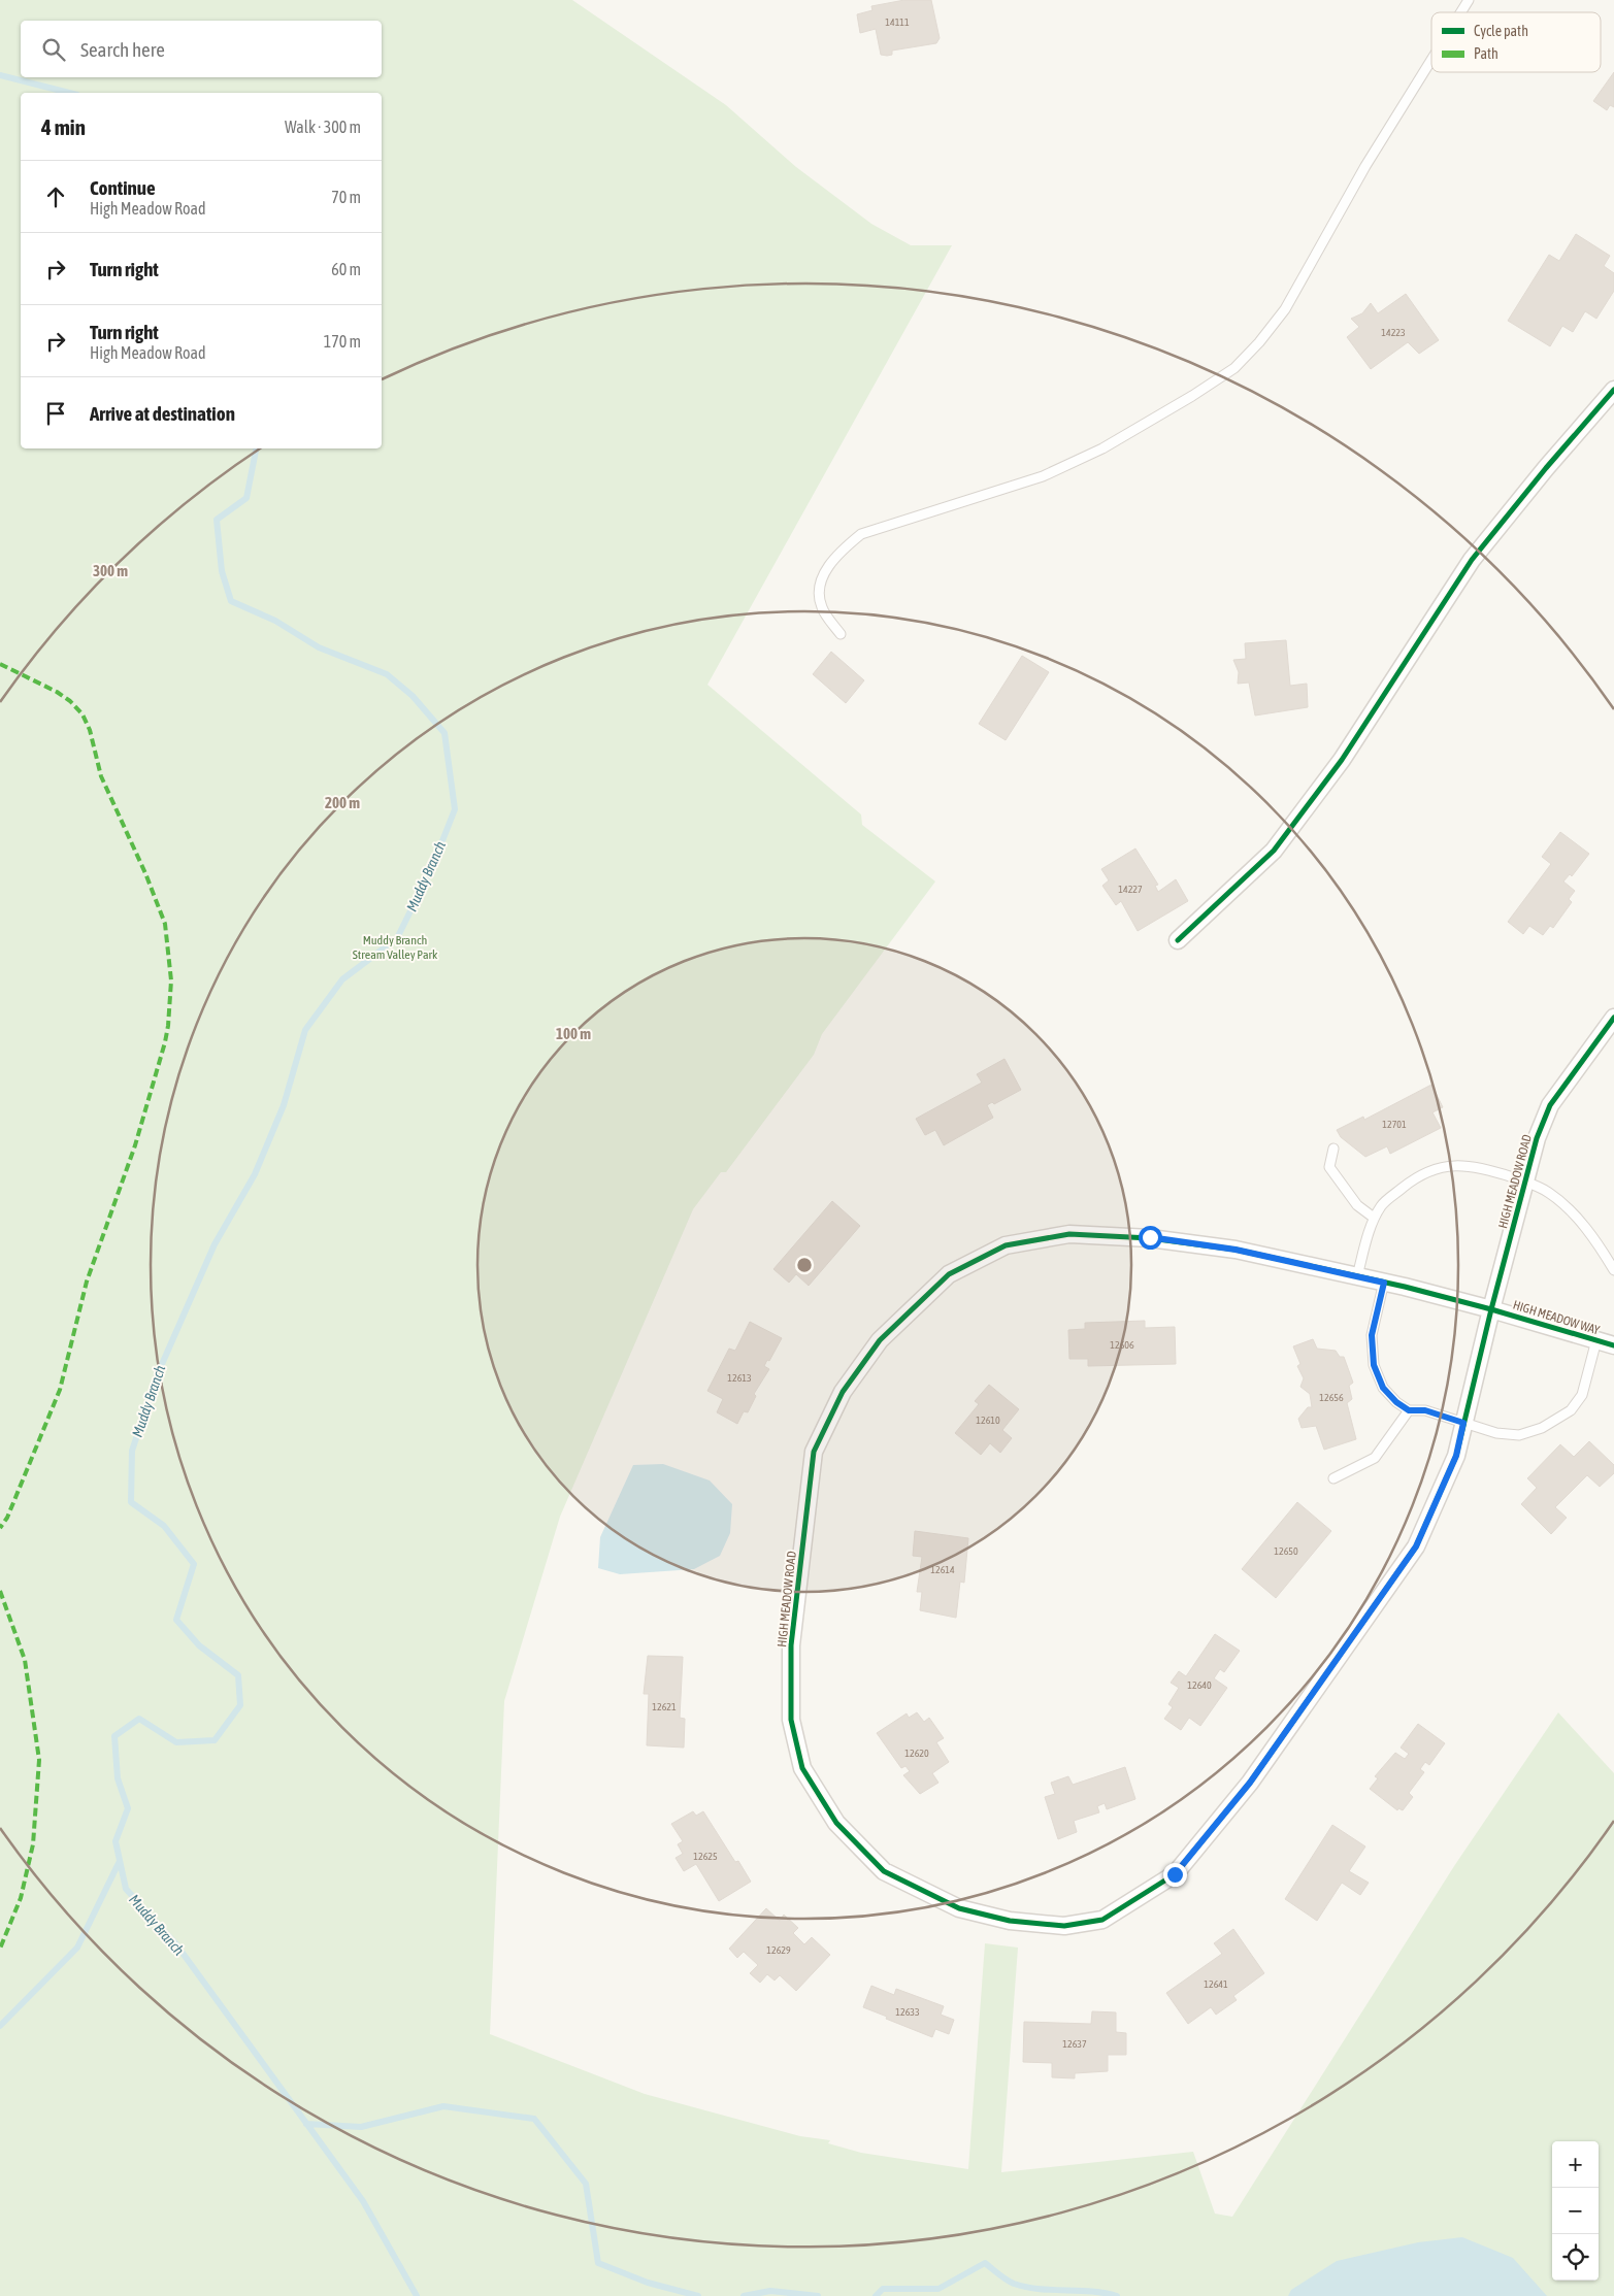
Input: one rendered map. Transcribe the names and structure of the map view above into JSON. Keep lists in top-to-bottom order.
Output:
{
  "streets": {
    "street": ["HIGH MEADOW ROAD", "HIGH MEADOW WAY"]
  },
  "crossings": [
    ["HIGH MEADOW ROAD", "HIGH MEADOW WAY"]
  ],
  "water": ["Muddy Branch"],
  "parks": ["Muddy Branch Stream Valley Park"],
  "house_numbers": [
    "14111",
    "14223",
    "14227",
    "12701",
    "12606",
    "12613",
    "12656",
    "12610",
    "12650",
    "12614",
    "12640",
    "12621",
    "12620",
    "12625",
    "12629",
    "12641",
    "12633",
    "12637"
  ],
  "legend": ["Cycle path", "Path"],
  "page": {
    "search": "Search here",
    "heading": ["4 min", "Walk · 300 m"],
    "list": [
      ["Continue", "High Meadow Road", "70 m"],
      ["Turn right", "60 m"],
      ["Turn right", "High Meadow Road", "170 m"],
      "Arrive at destination"
    ],
    "map_buttons": ["+", "−"]
  },
  "rings": ["300 m", "200 m", "100 m"]
}
